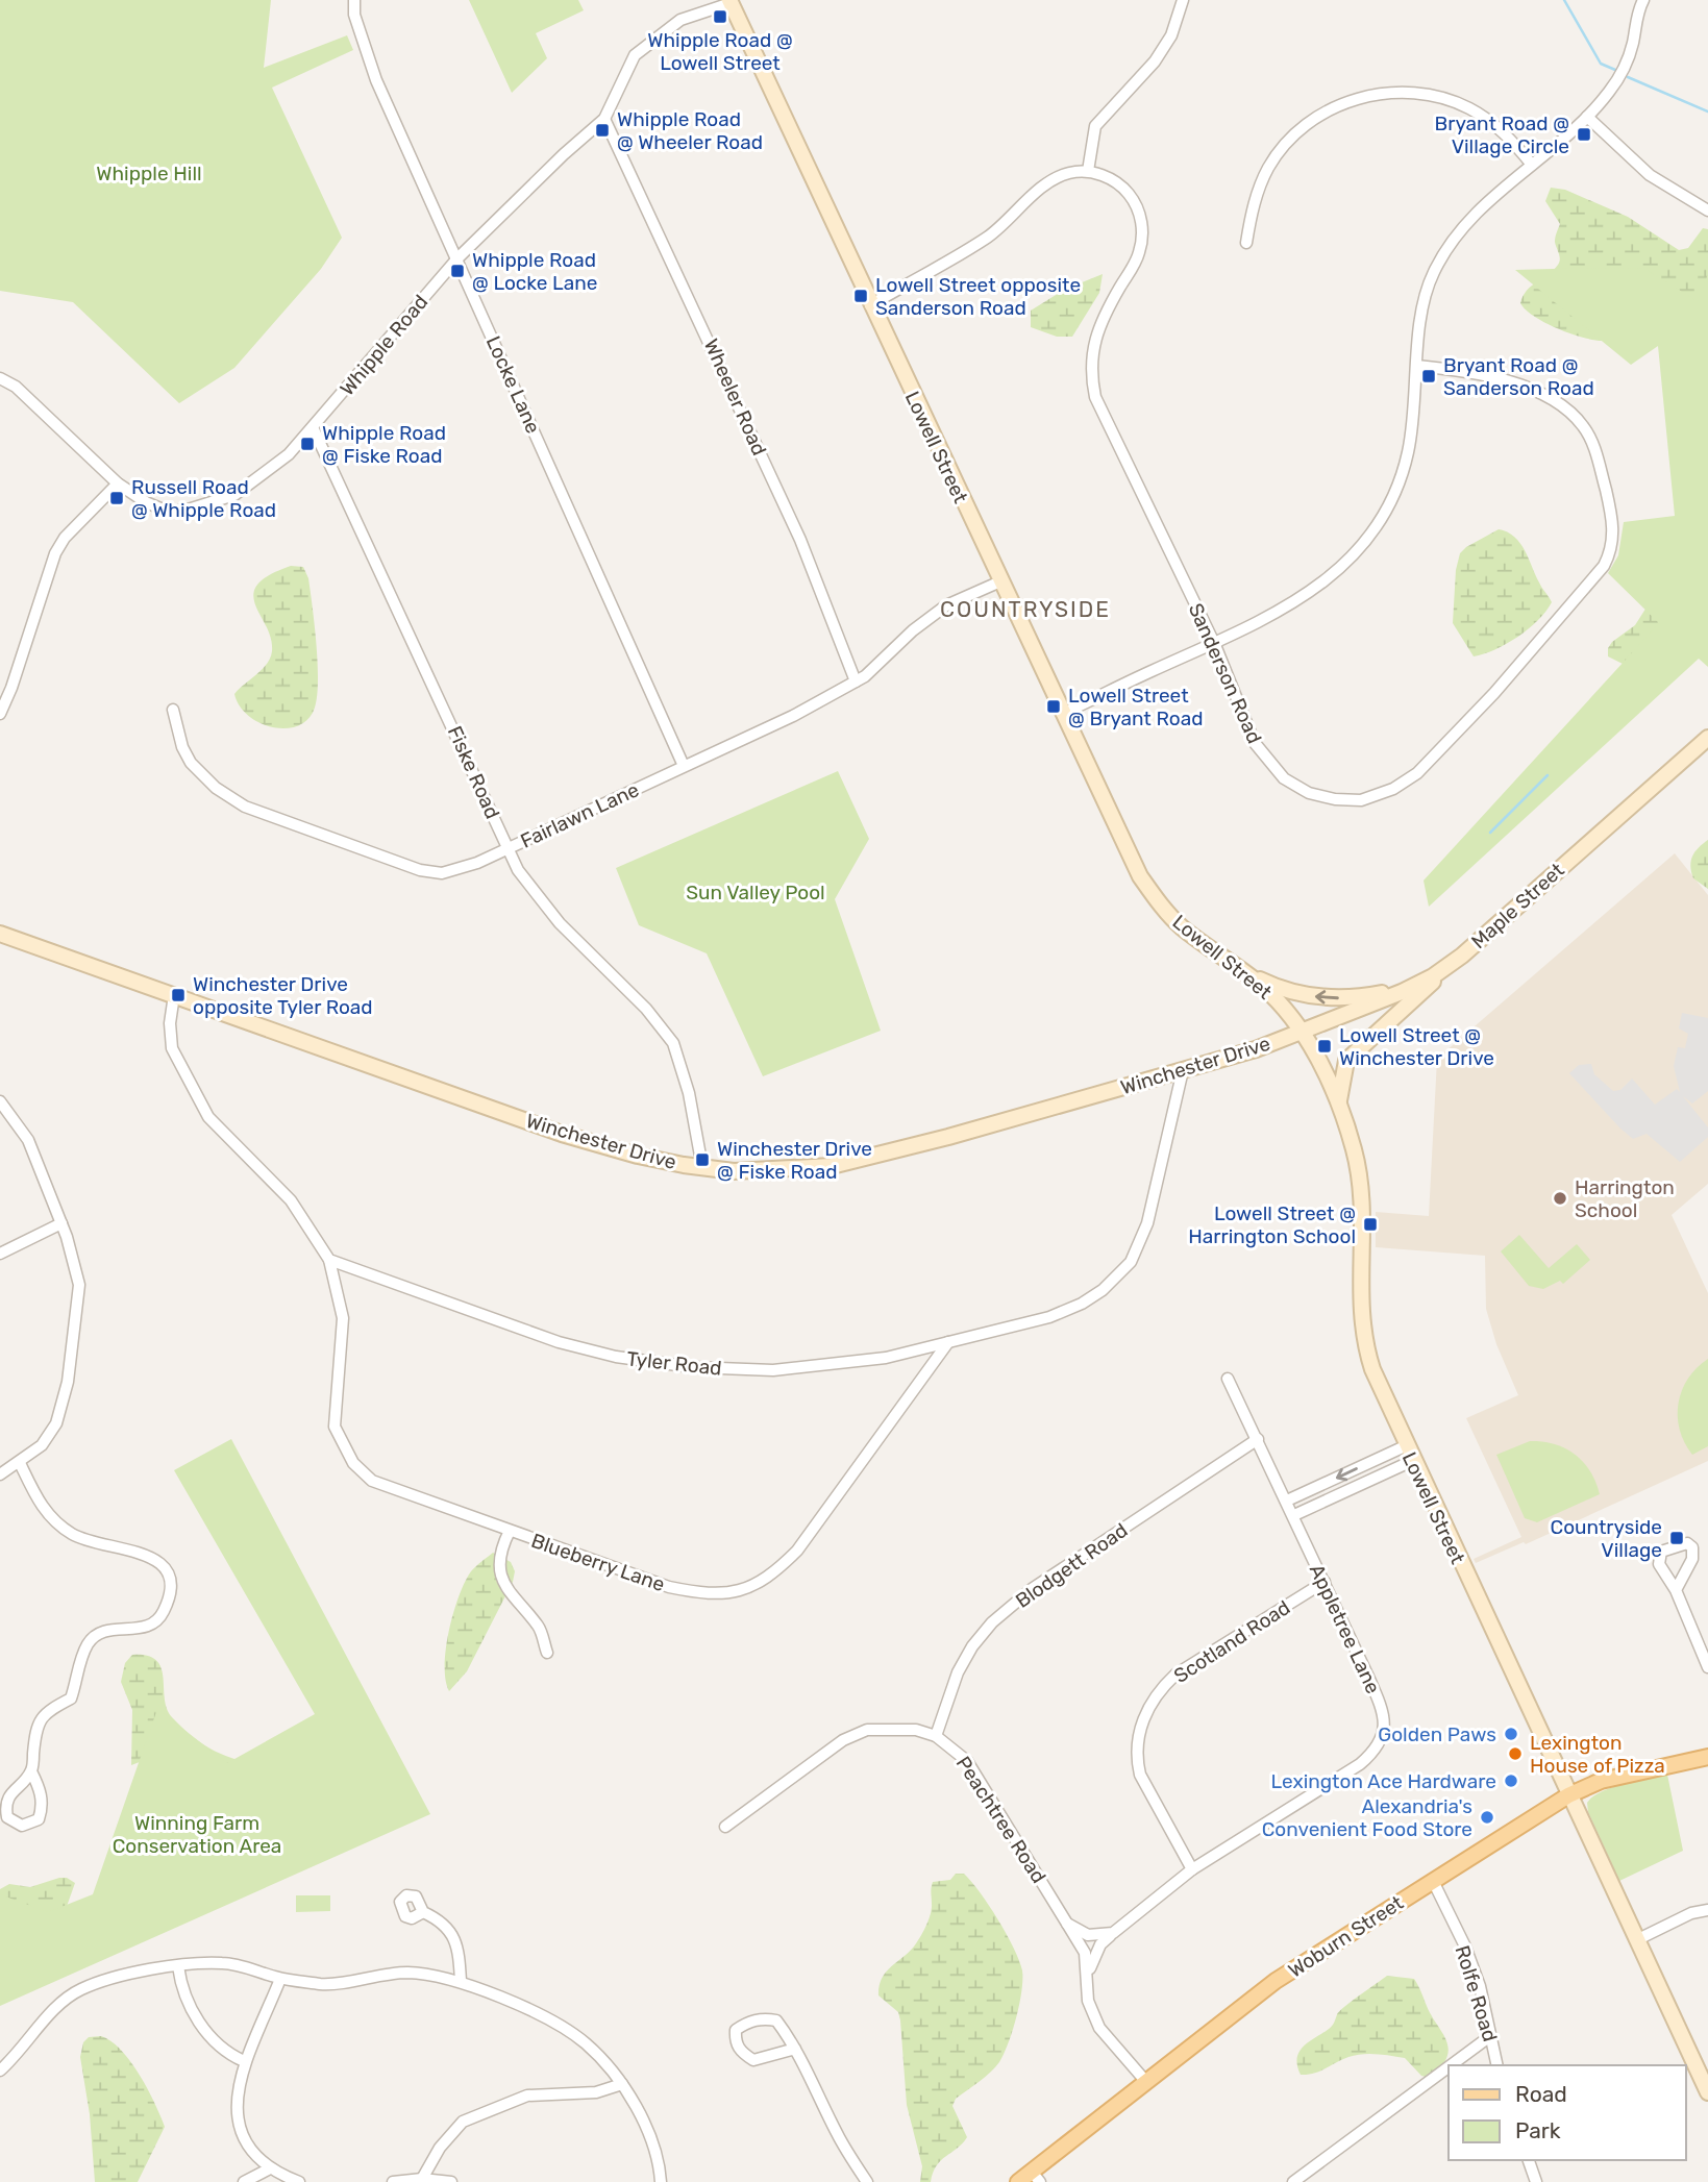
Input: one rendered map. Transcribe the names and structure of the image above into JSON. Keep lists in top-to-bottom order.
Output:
{
  "streets": {
    "main road": [
      "Lowell Street",
      "Maple Street",
      "Winchester Drive",
      "Woburn Street"
    ],
    "street": [
      "Whipple Road",
      "Locke Lane",
      "Wheeler Road",
      "Sanderson Road",
      "Fiske Road",
      "Fairlawn Lane",
      "Tyler Road",
      "Blueberry Lane",
      "Blodgett Road",
      "Appletree Lane",
      "Scotland Road",
      "Peachtree Road",
      "Rolfe Road"
    ]
  },
  "crossings": [
    ["Whipple Road", "Locke Lane"],
    ["Whipple Road", "Wheeler Road"],
    ["Whipple Road", "Lowell Street"],
    ["Whipple Road", "Fiske Road"],
    ["Locke Lane", "Fairlawn Lane"],
    ["Wheeler Road", "Fairlawn Lane"],
    ["Lowell Street", "Fairlawn Lane"],
    ["Lowell Street", "Maple Street"],
    ["Lowell Street", "Winchester Drive"],
    ["Lowell Street", "Woburn Street"],
    ["Fiske Road", "Fairlawn Lane"],
    ["Fiske Road", "Winchester Drive"],
    ["Maple Street", "Winchester Drive"],
    ["Winchester Drive", "Tyler Road"],
    ["Tyler Road", "Blueberry Lane"],
    ["Blodgett Road", "Appletree Lane"],
    ["Blodgett Road", "Peachtree Road"],
    ["Appletree Lane", "Scotland Road"],
    ["Appletree Lane", "Peachtree Road"],
    ["Peachtree Road", "Woburn Street"],
    ["Woburn Street", "Rolfe Road"]
  ],
  "districts": ["COUNTRYSIDE"],
  "parks": ["Whipple Hill", "Sun Valley Pool", "Winning Farm Conservation Area"],
  "places": {
    "transit": [
      "Whipple Road @ Lowell Street",
      "Whipple Road @ Wheeler Road",
      "Bryant Road @ Village Circle",
      "Whipple Road @ Locke Lane",
      "Lowell Street opposite Sanderson Road",
      "Bryant Road @ Sanderson Road",
      "Whipple Road @ Fiske Road",
      "Russell Road @ Whipple Road",
      "Lowell Street @ Bryant Road",
      "Winchester Drive opposite Tyler Road",
      "Lowell Street @ Winchester Drive",
      "Winchester Drive @ Fiske Road",
      "Lowell Street @ Harrington School",
      "Countryside Village"
    ],
    "other": [
      "Harrington School",
      "Golden Paws",
      "Lexington House of Pizza",
      "Lexington Ace Hardware",
      "Alexandria's Convenient Food Store"
    ]
  },
  "legend": ["Road", "Park"]
}
